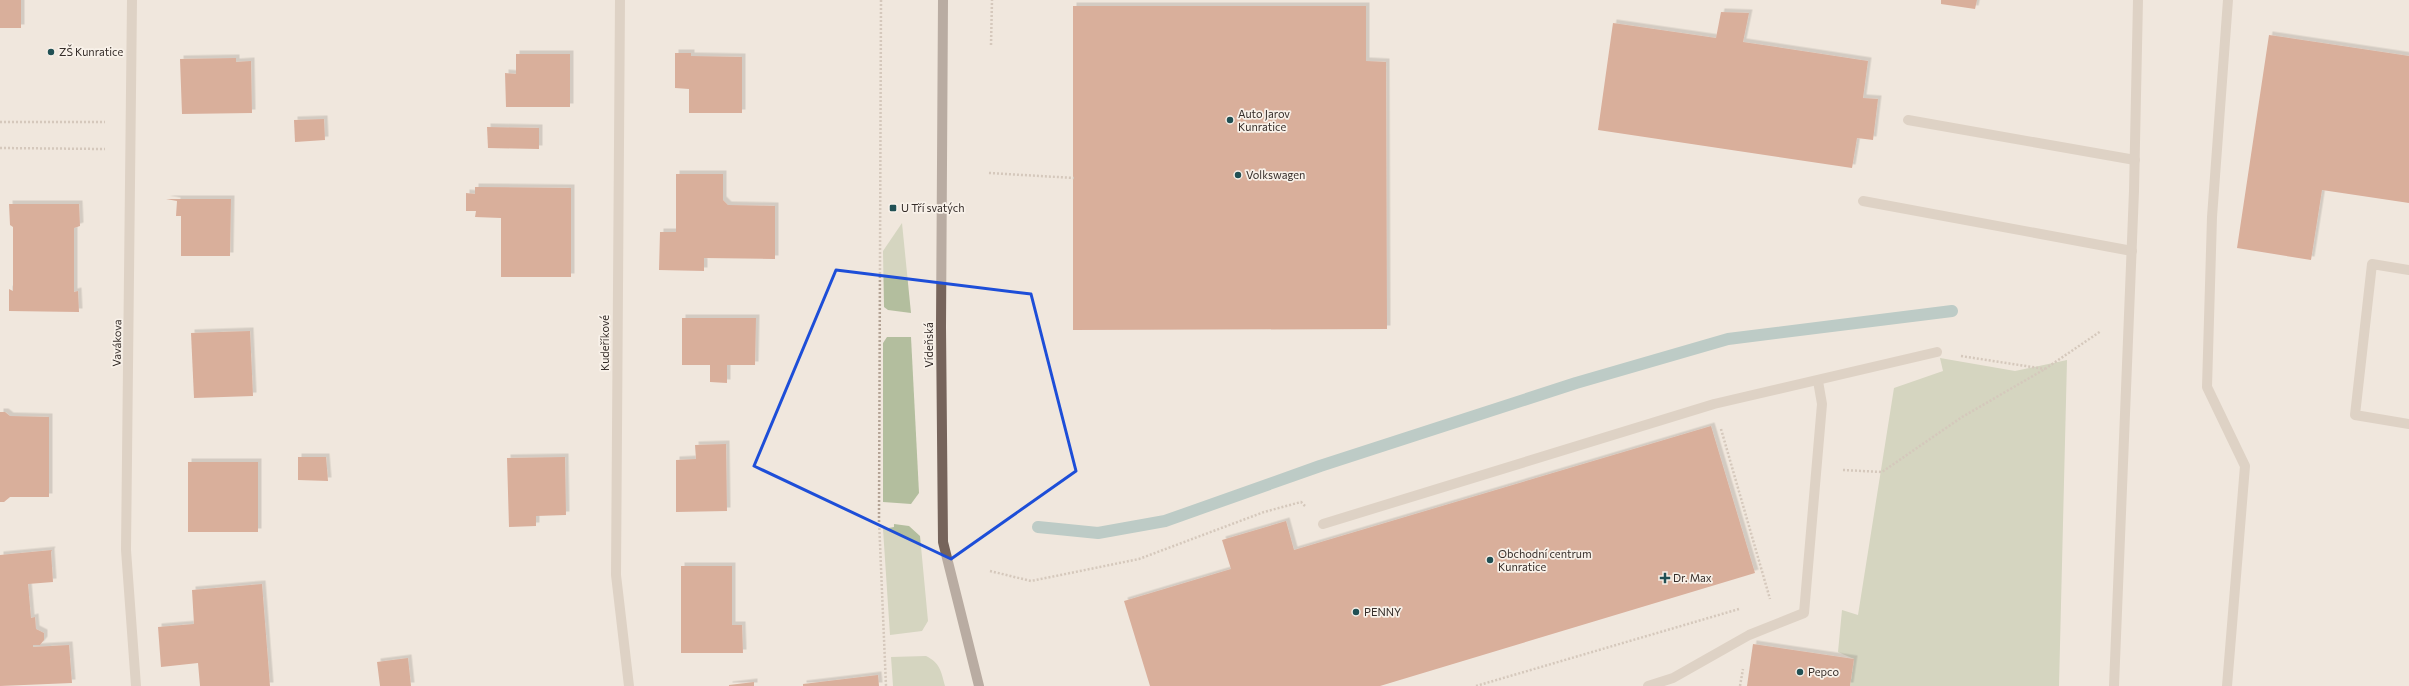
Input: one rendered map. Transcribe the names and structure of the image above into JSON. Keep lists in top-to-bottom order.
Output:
{
  "streets": {
    "main road": ["Vídeňská"],
    "street": ["Vavákova", "Kudeříkové"]
  },
  "places": {
    "other": [
      "ZŠ Kunratice",
      "Auto Jarov Kunratice",
      "Volkswagen",
      "Obchodní centrum Kunratice",
      "PENNY",
      "Pepco"
    ],
    "transit": ["U Tří svatých"],
    "health": ["Dr. Max"]
  }
}
